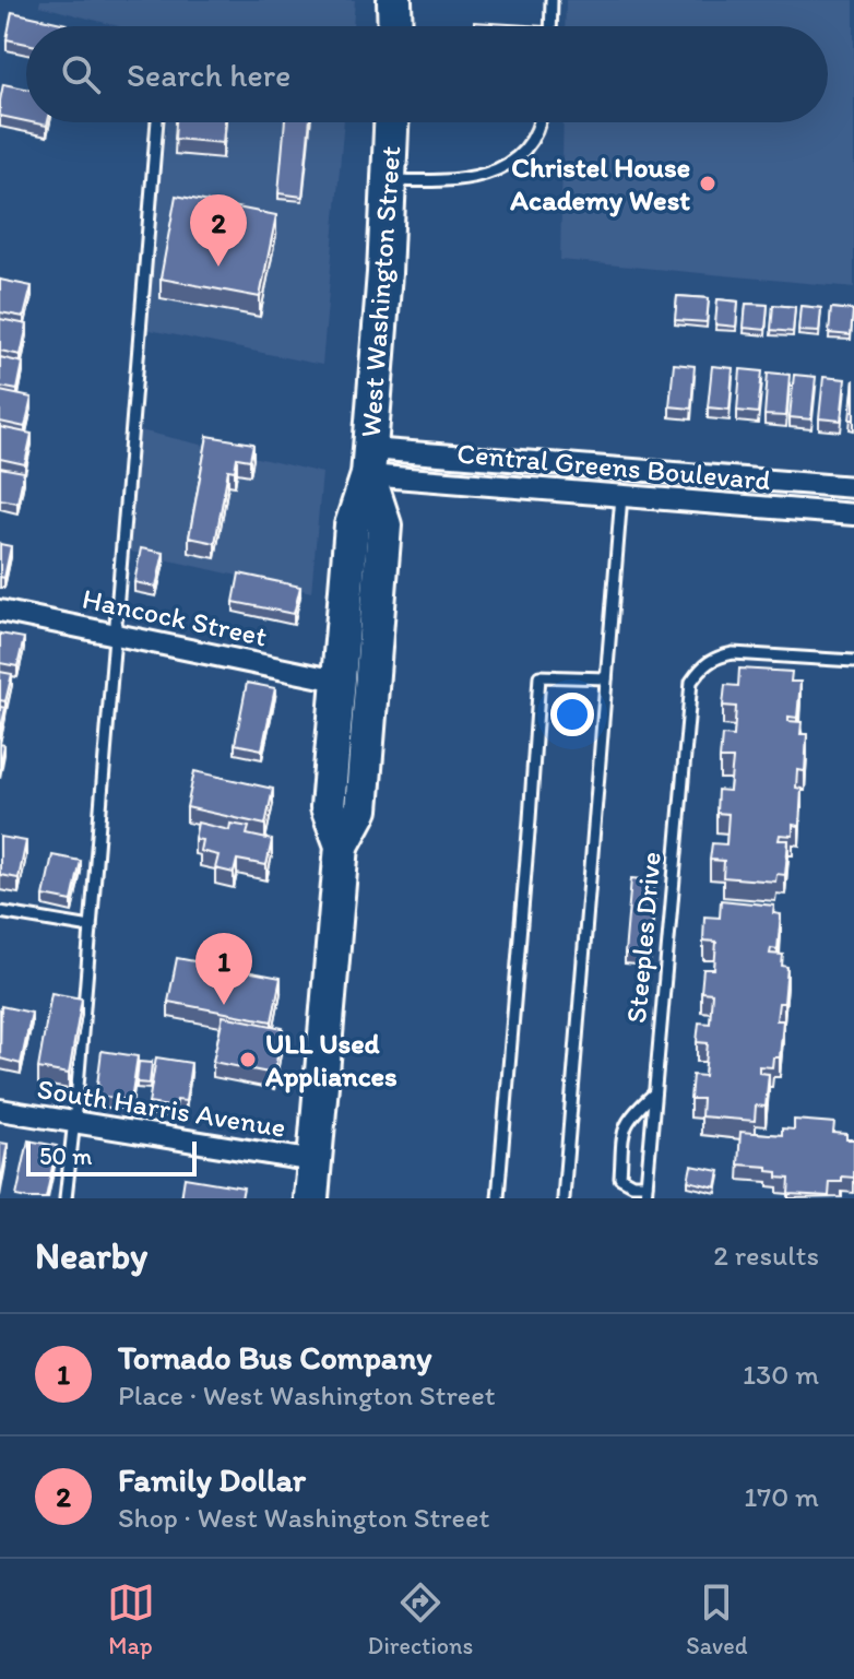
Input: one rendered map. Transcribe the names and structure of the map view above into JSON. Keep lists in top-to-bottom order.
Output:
{
  "streets": {
    "main road": ["West Washington Street"],
    "street": ["Central Greens Boulevard", "Hancock Street", "South Harris Avenue"],
    "lane": ["Steeples Drive"]
  },
  "crossings": [
    ["West Washington Street", "Central Greens Boulevard"],
    ["West Washington Street", "Hancock Street"],
    ["West Washington Street", "South Harris Avenue"]
  ],
  "places": ["Christel House Academy West", "ULL Used Appliances"],
  "scale_bar": "50 m",
  "page": {
    "search": "Search here",
    "pins": ["2", "1"],
    "scale": "50 m",
    "heading": ["Nearby", "2 results"],
    "list": [
      {
        "mark": "1",
        "name": "Tornado Bus Company",
        "note": "Place · West Washington Street",
        "value": "130 m"
      },
      {
        "mark": "2",
        "name": "Family Dollar",
        "note": "Shop · West Washington Street",
        "value": "170 m"
      }
    ],
    "nav": ["Map", "Directions", "Saved"]
  }
}
